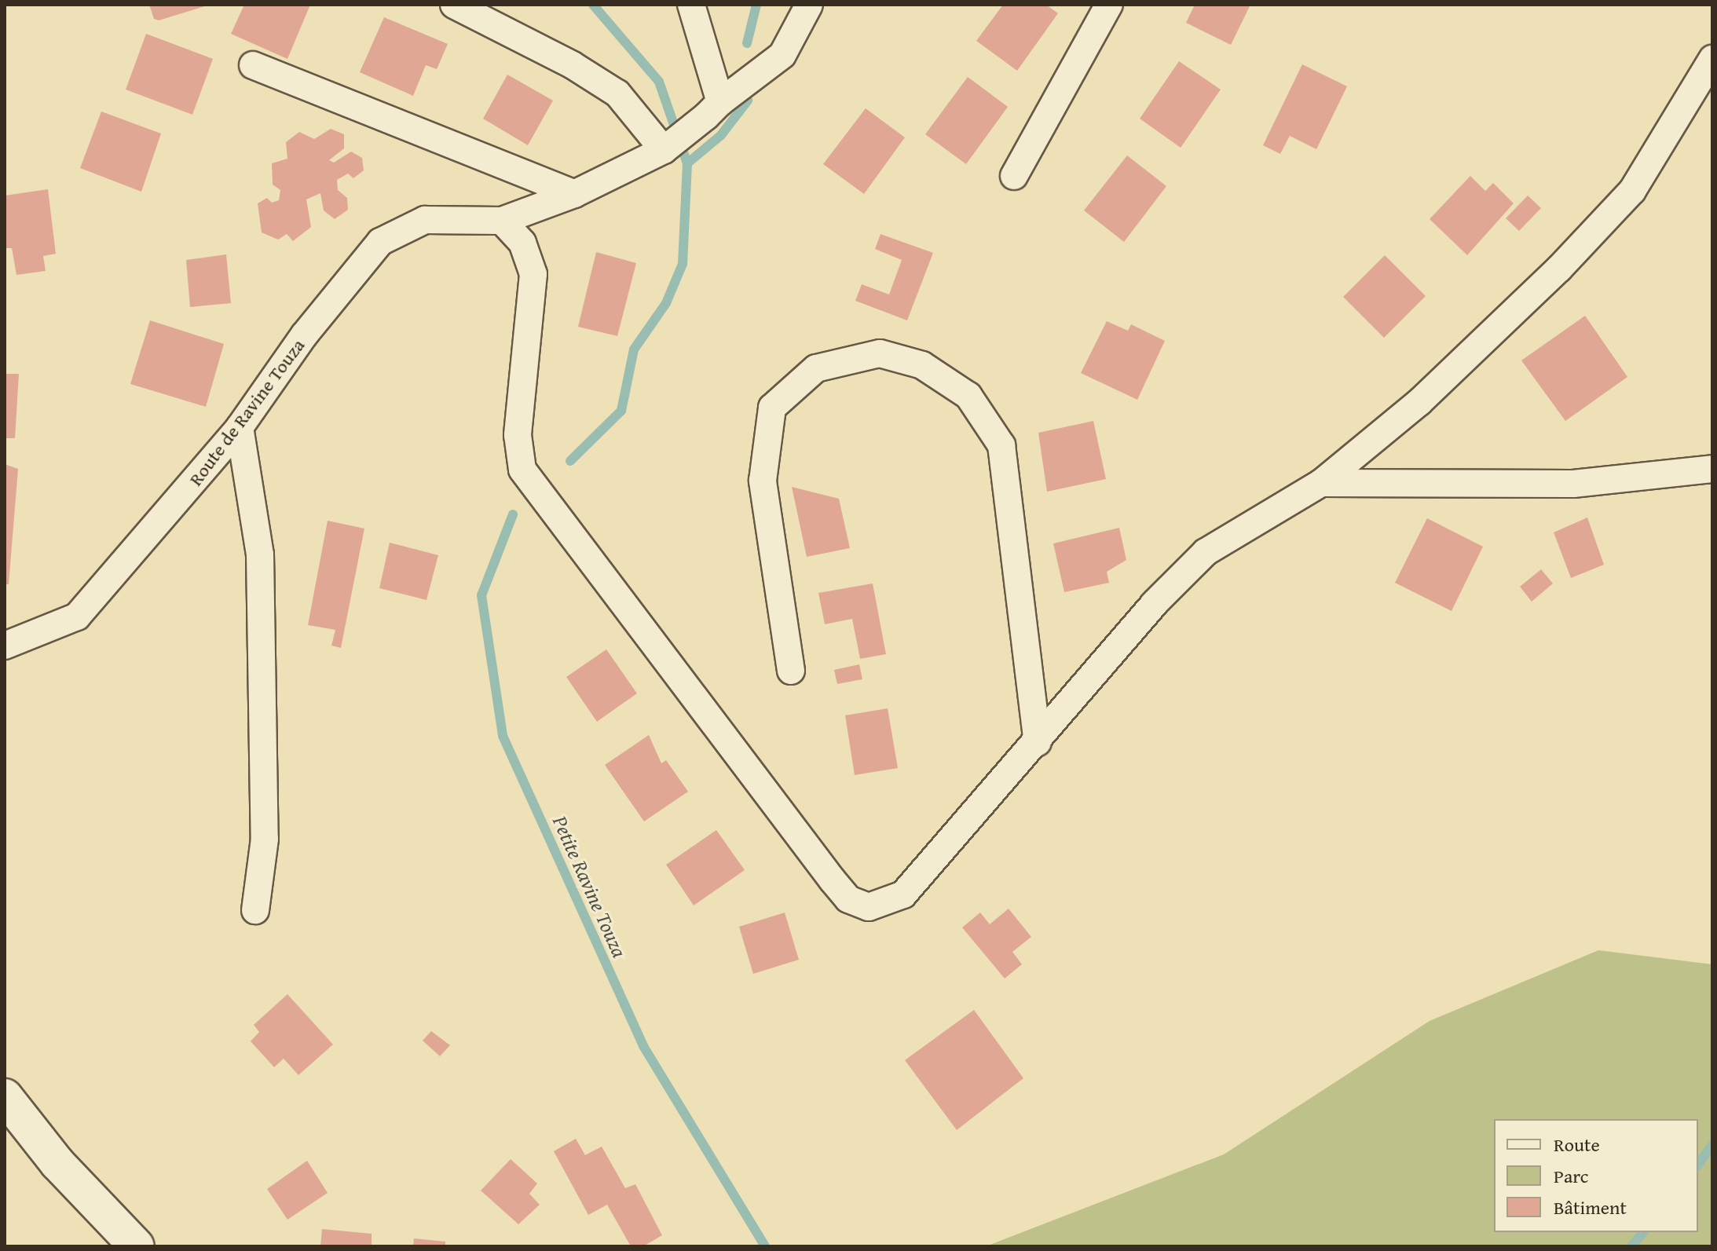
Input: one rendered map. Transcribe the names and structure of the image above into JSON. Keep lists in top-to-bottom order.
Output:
{
  "streets": {
    "street": ["Route de Ravine Touza"]
  },
  "water": ["Petite Ravine Touza"],
  "legend": ["Route", "Parc", "Bâtiment"]
}
